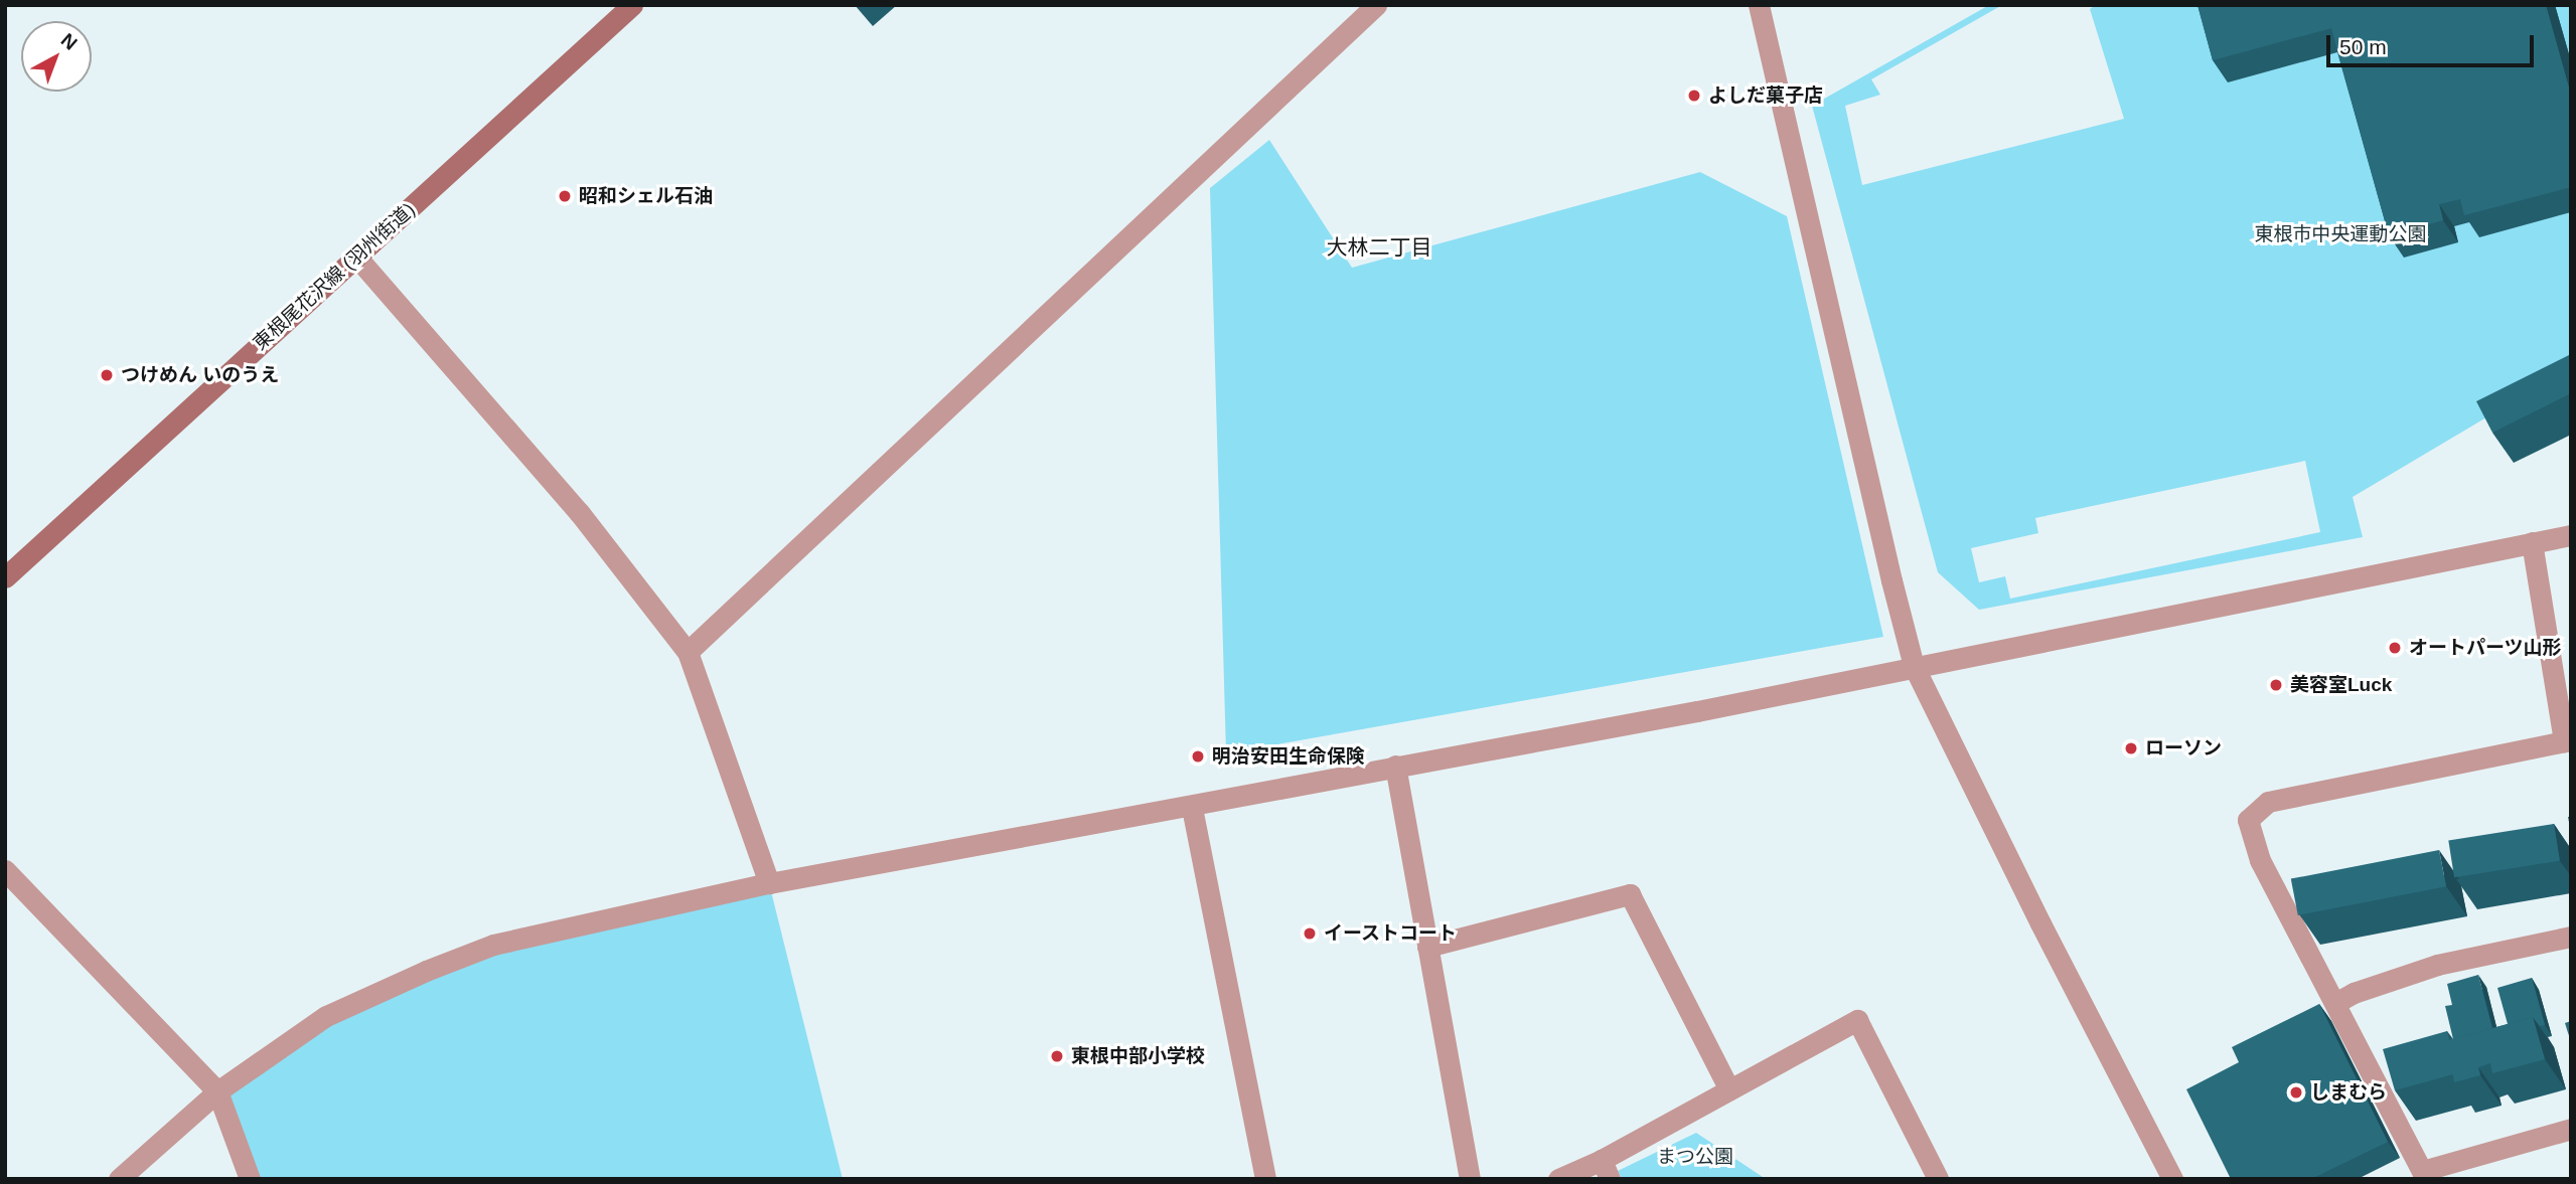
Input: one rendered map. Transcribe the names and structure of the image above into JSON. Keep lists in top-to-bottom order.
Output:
{
  "streets": {
    "main road": ["東根尾花沢線 (羽州街道)"]
  },
  "districts": ["大林二丁目"],
  "parks": ["東根市中央運動公園", "まつ公園"],
  "places": [
    "よしだ菓子店",
    "昭和シェル石油",
    "つけめん いのうえ",
    "オートパーツ山形",
    "美容室Luck",
    "ローソン",
    "明治安田生命保険",
    "イーストコート",
    "東根中部小学校",
    "しまむら"
  ],
  "scale_bar": "50 m",
  "north": "top right"
}
